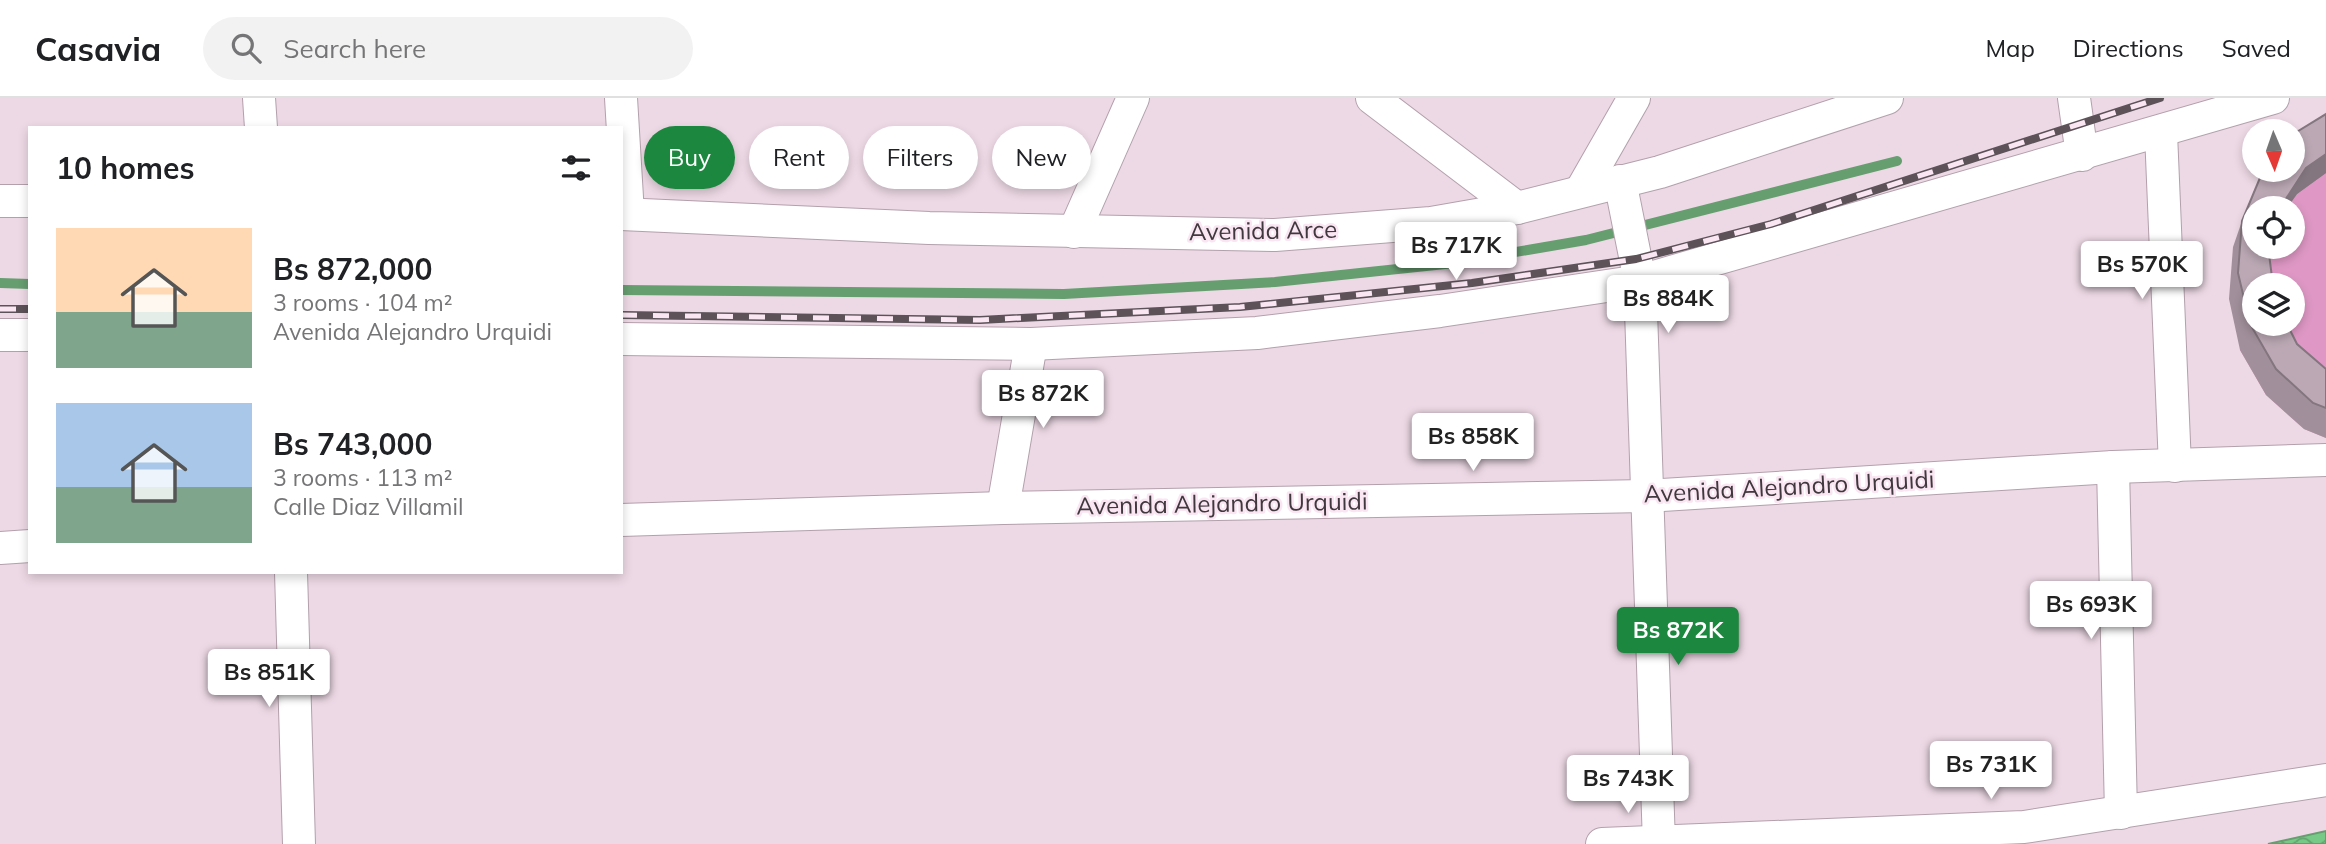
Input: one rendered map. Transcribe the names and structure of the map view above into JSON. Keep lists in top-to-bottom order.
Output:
{
  "streets": {
    "street": ["Avenida Arce", "Avenida Alejandro Urquidi"]
  },
  "north": "bottom",
  "page": {
    "header": "Casavia",
    "search": "Search here",
    "nav": ["Map", "Directions", "Saved"],
    "chip": [
      "Buy",
      "Rent",
      "Filters",
      "New"
    ],
    "heading": "10 homes",
    "list": [
      {
        "name": "Bs 872,000",
        "note": "3 rooms · 104 m² · Avenida Alejandro Urquidi"
      },
      {
        "name": "Bs 743,000",
        "note": "3 rooms · 113 m² · Calle Diaz Villamil"
      }
    ],
    "price": [
      "Bs 717K",
      "Bs 570K",
      "Bs 884K",
      "Bs 872K",
      "Bs 858K",
      "Bs 693K",
      "Bs 872K",
      "Bs 851K",
      "Bs 731K",
      "Bs 743K"
    ]
  }
}
